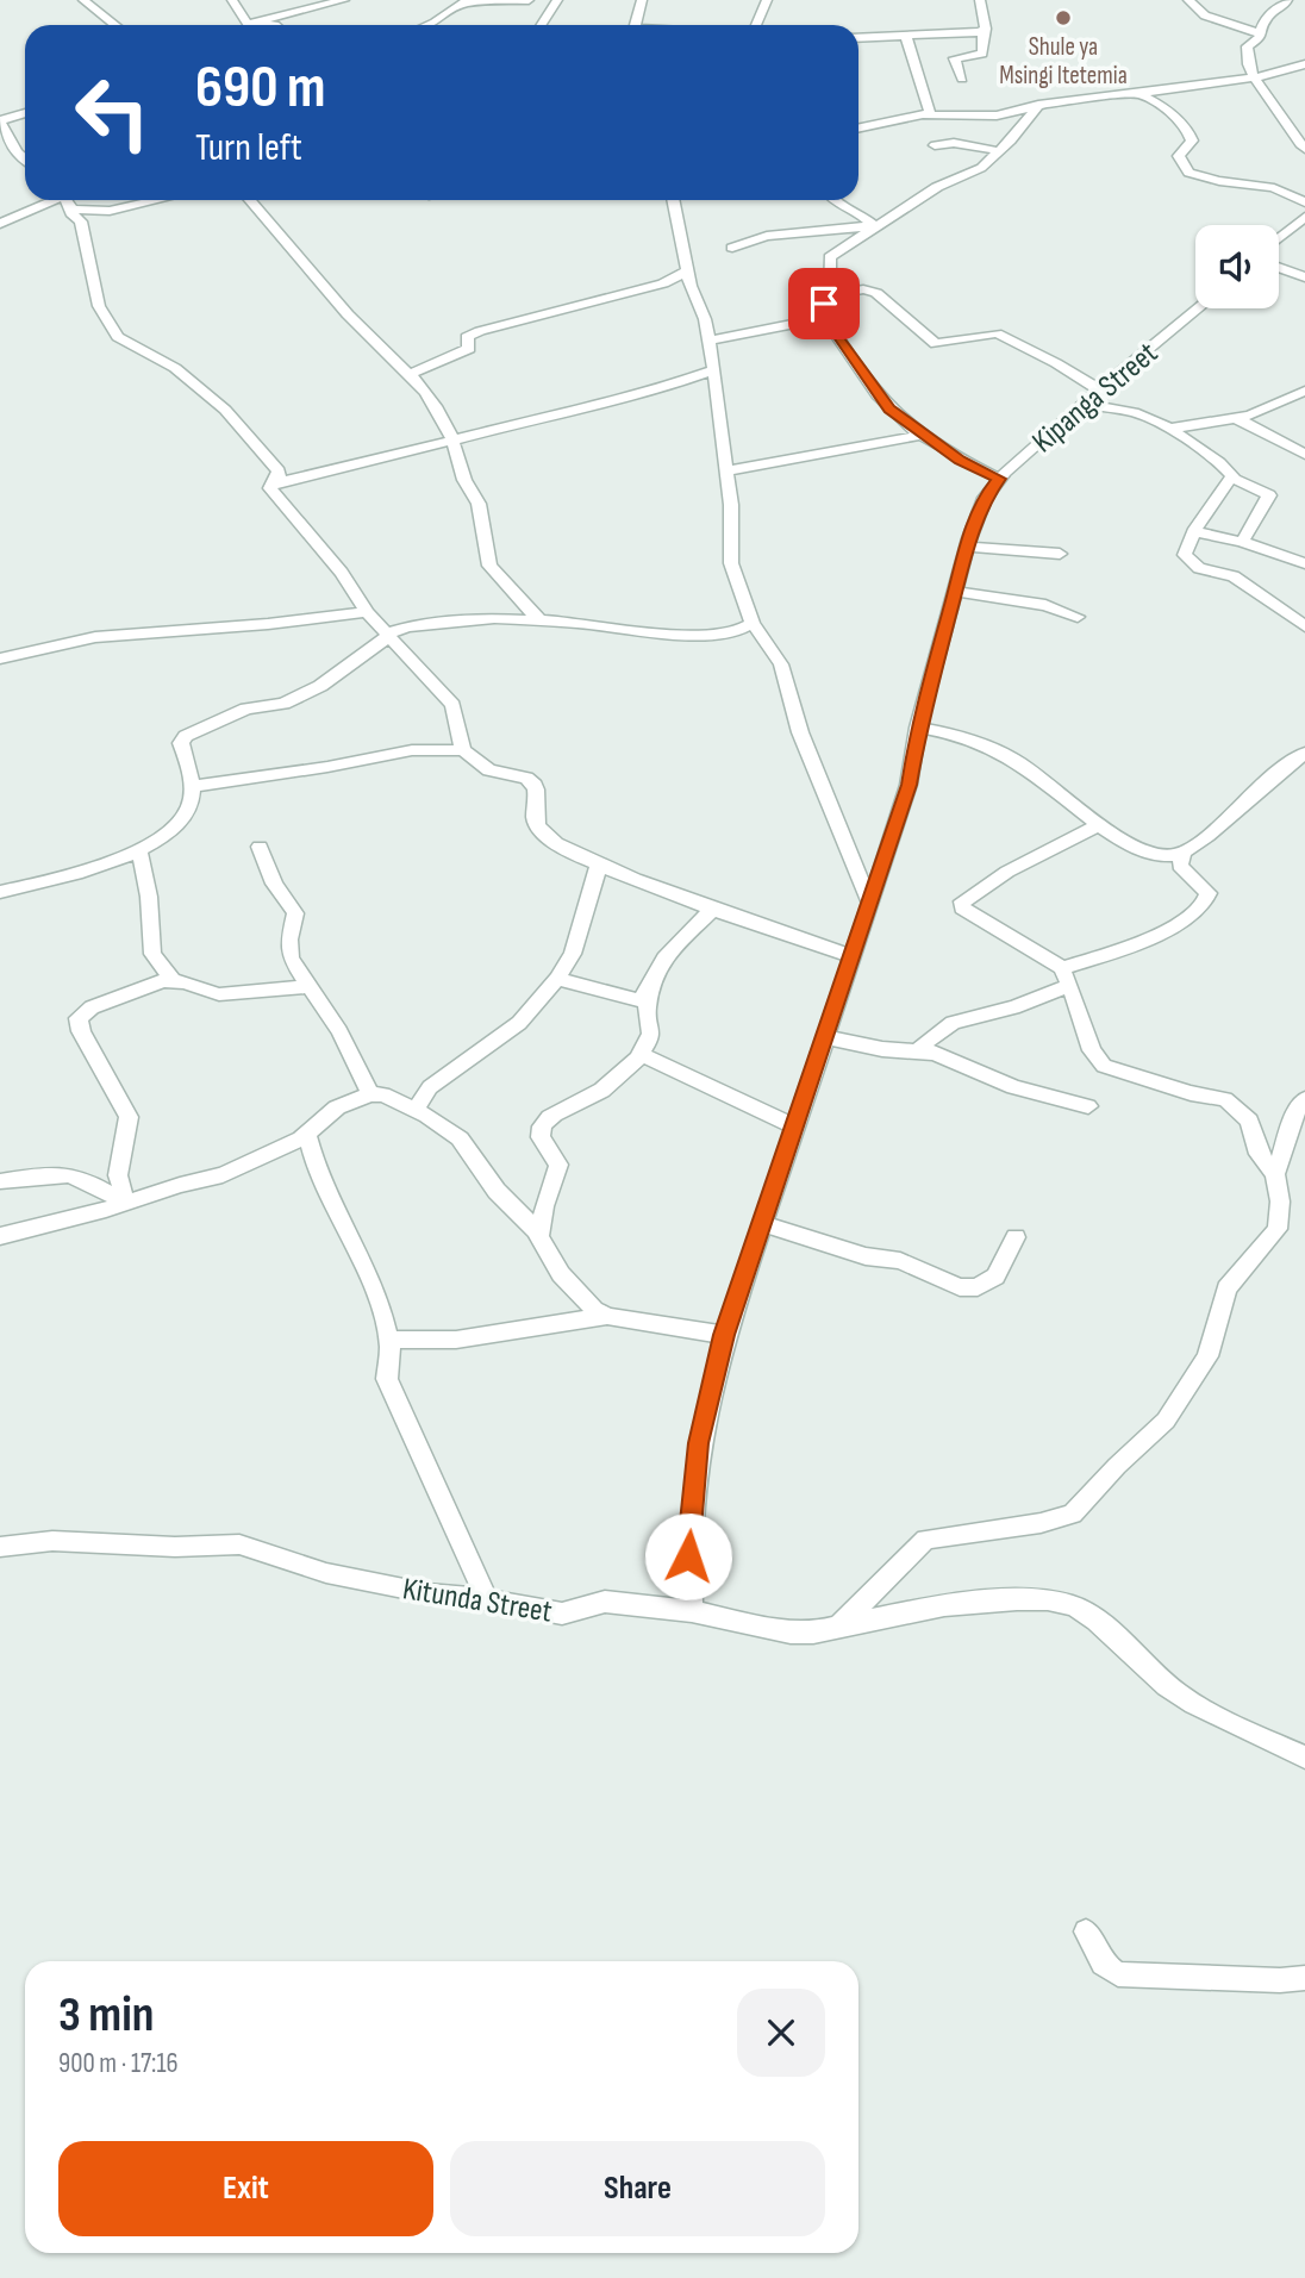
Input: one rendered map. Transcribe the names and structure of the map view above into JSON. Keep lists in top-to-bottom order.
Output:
{
  "streets": {
    "street": ["Kipanga Street", "Kitunda Street"]
  },
  "crossings": [
    ["Kipanga Street", "Kitunda Street"]
  ],
  "places": ["Shule ya Msingi Itetemia"],
  "page": {
    "turn": ["690 m", "Turn left"],
    "heading": ["3 min", "900 m · 17:16"],
    "buttons": ["Exit", "Share"]
  }
}
